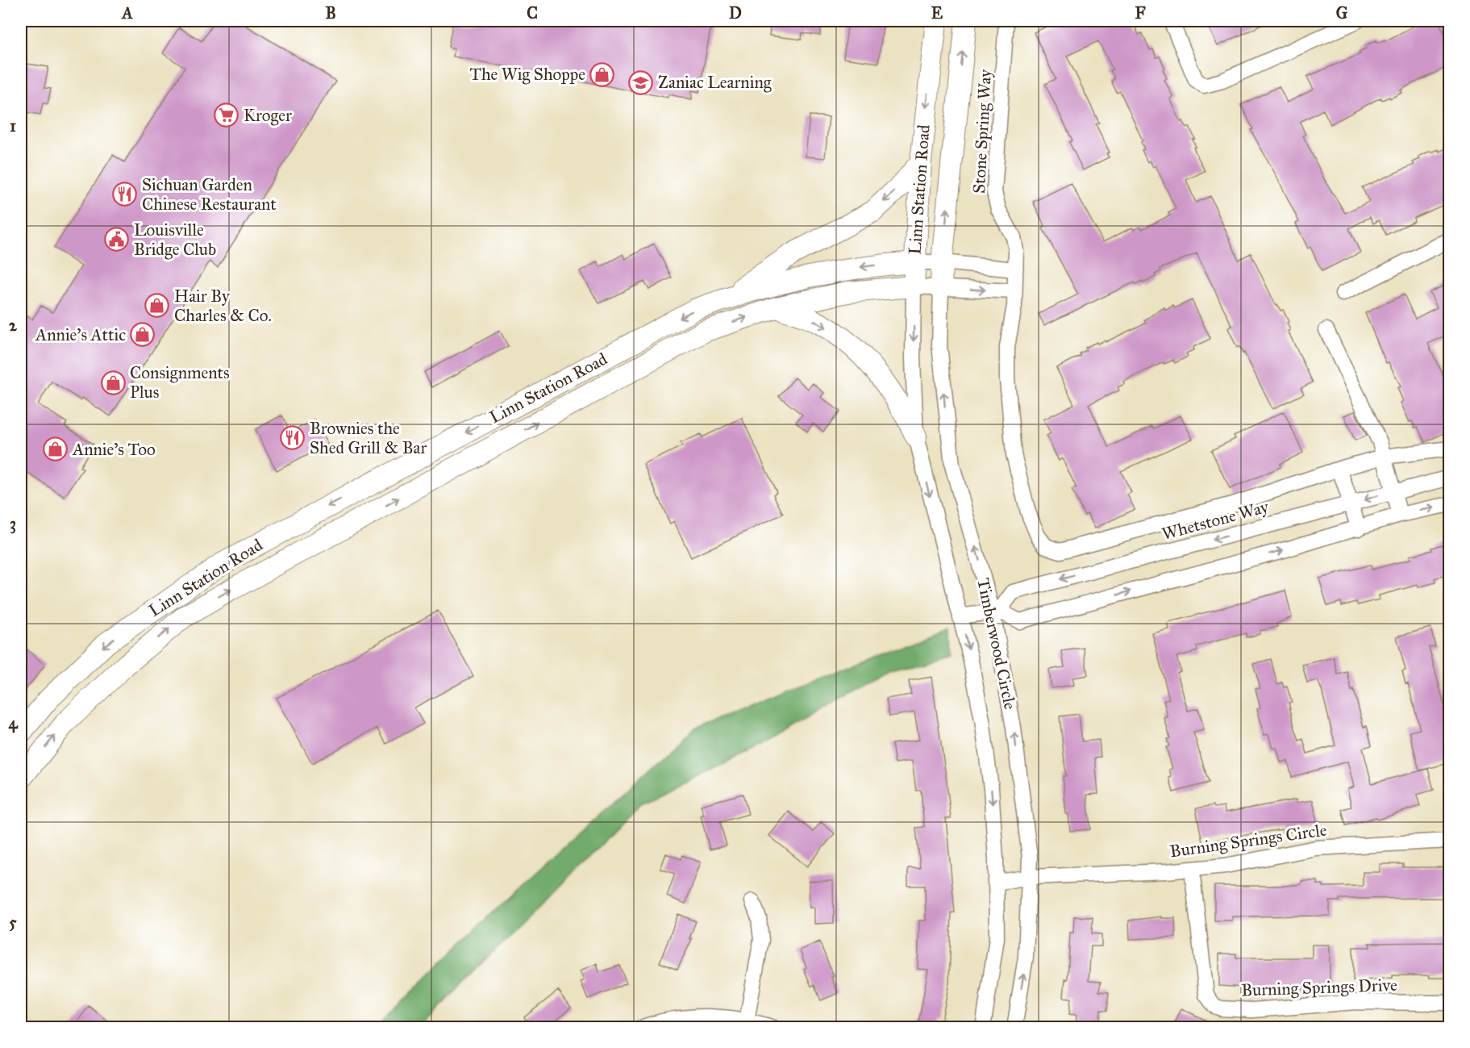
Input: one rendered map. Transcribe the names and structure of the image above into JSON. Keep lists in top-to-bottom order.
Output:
{
  "streets": {
    "street": [
      "Stone Spring Way",
      "Linn Station Road",
      "Whetstone Way",
      "Timberwood Circle",
      "Burning Springs Circle",
      "Burning Springs Drive"
    ]
  },
  "crossings": [
    ["Linn Station Road", "Timberwood Circle"],
    ["Whetstone Way", "Timberwood Circle"],
    ["Timberwood Circle", "Burning Springs Circle"],
    ["Burning Springs Circle", "Burning Springs Drive"]
  ],
  "places": {
    "shop": [
      "The Wig Shoppe",
      "Hair By Charles & Co.",
      "Annie's Attic",
      "Consignments Plus",
      "Annie's Too"
    ],
    "school or university": ["Zaniac Learning"],
    "supermarket": ["Kroger"],
    "restaurant": ["Sichuan Garden Chinese Restaurant", "Brownies the Shed Grill & Bar"],
    "public building": ["Louisville Bridge Club"]
  },
  "grid": {
    "columns": [
      "A",
      "B",
      "C",
      "D",
      "E",
      "F",
      "G"
    ],
    "rows": [
      "1",
      "2",
      "3",
      "4",
      "5"
    ]
  }
}
